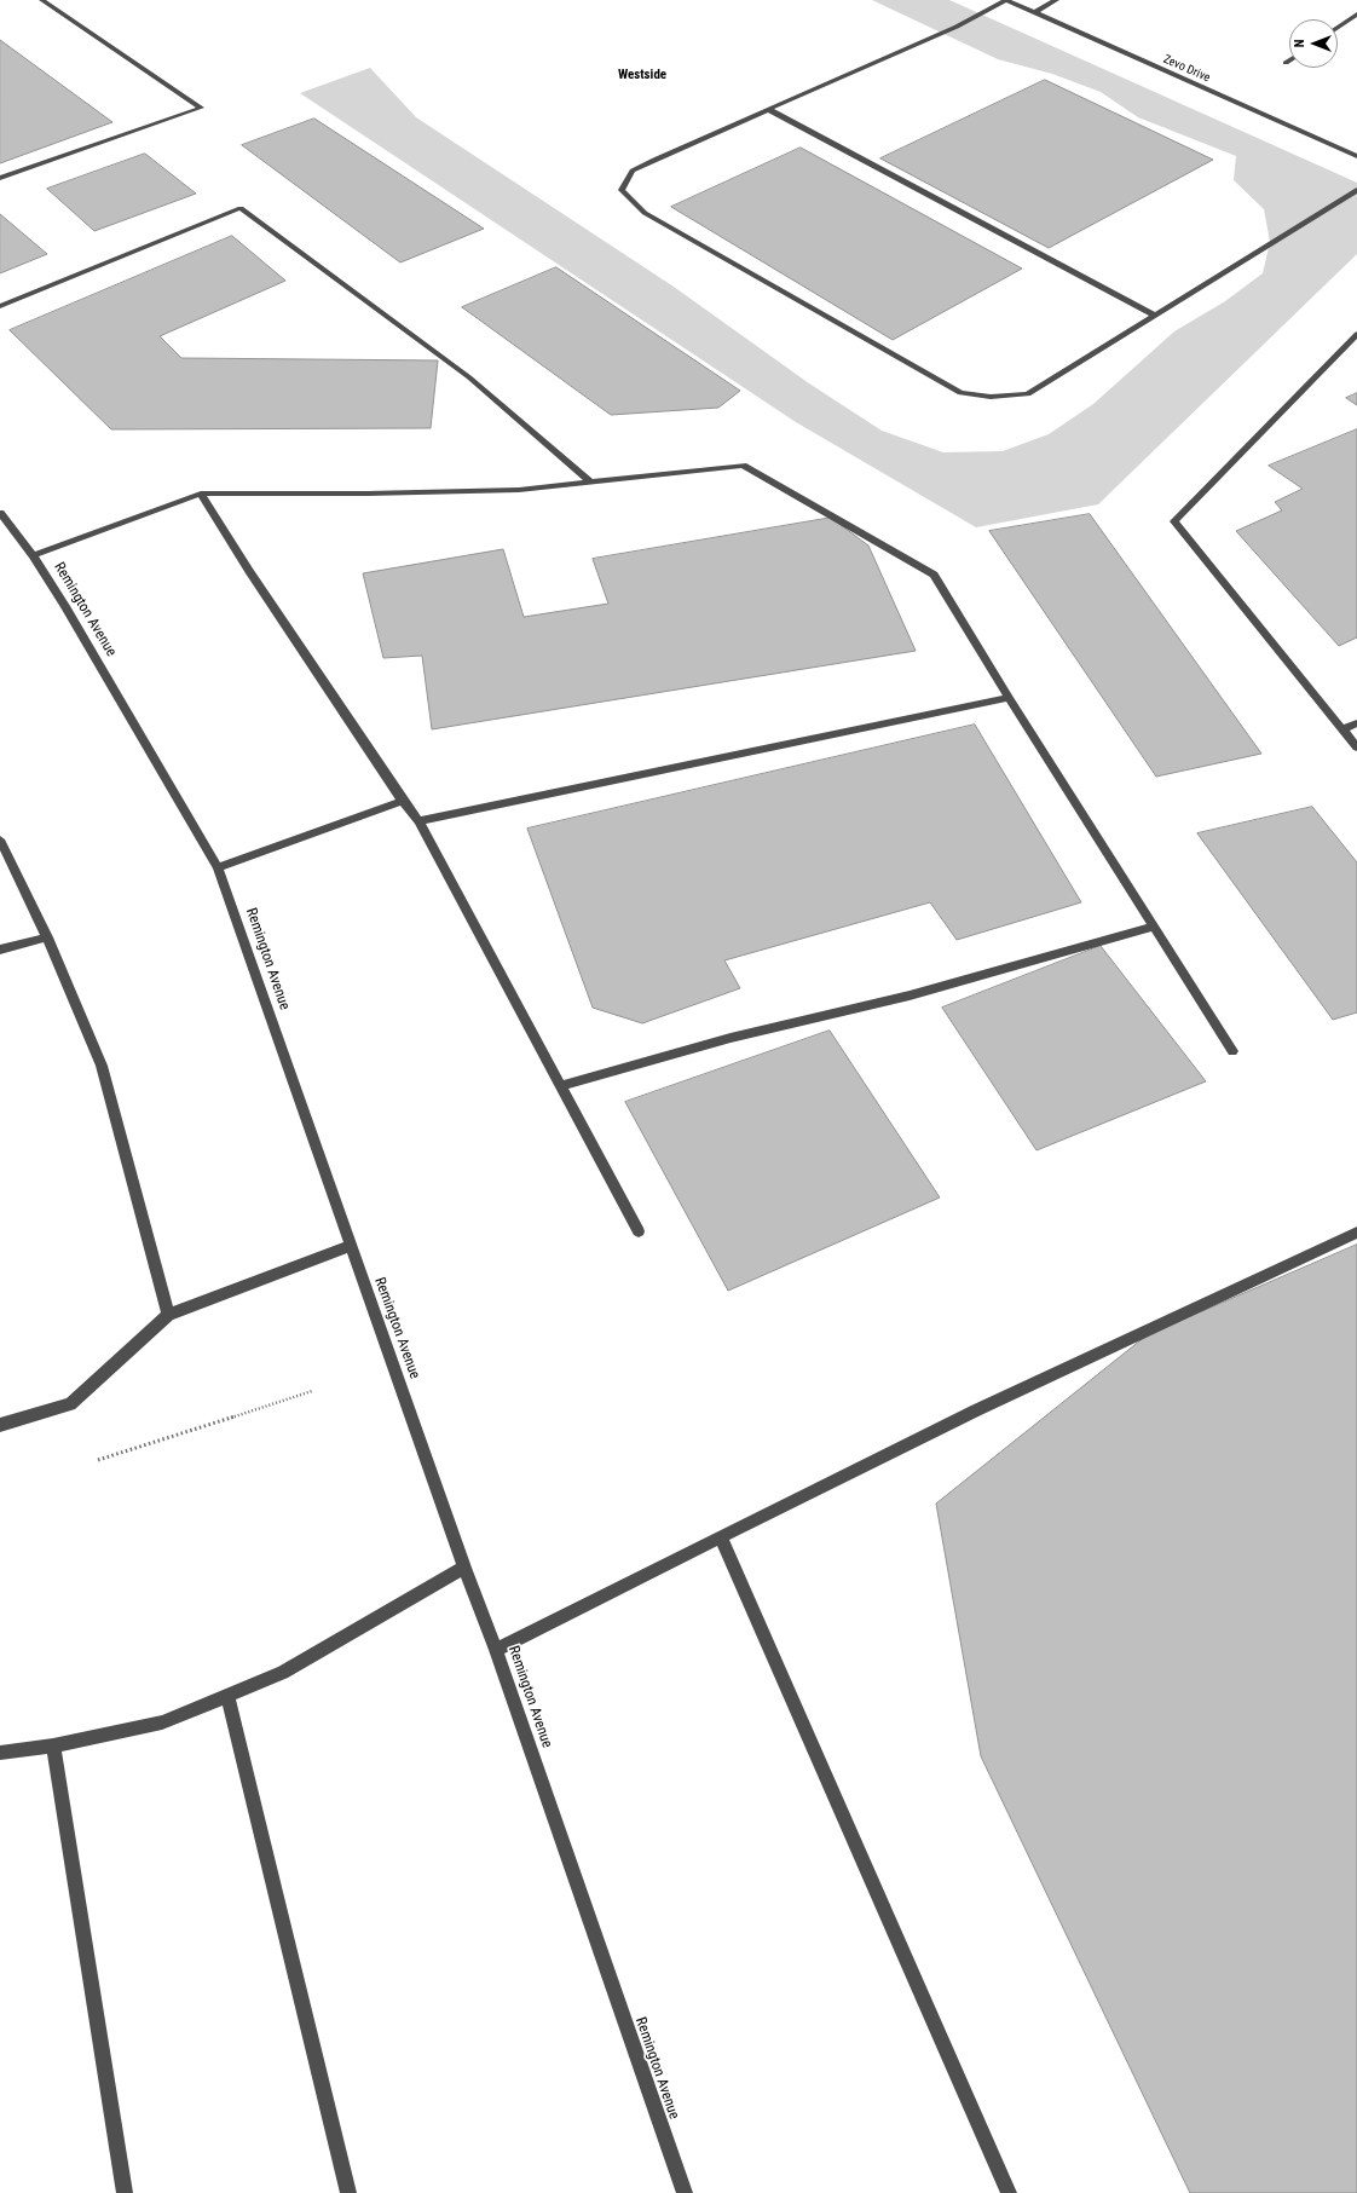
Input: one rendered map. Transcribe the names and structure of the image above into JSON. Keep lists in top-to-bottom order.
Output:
{
  "streets": {
    "street": ["Zevo Drive", "Remington Avenue"]
  },
  "districts": ["Westside"],
  "north": "left"
}
